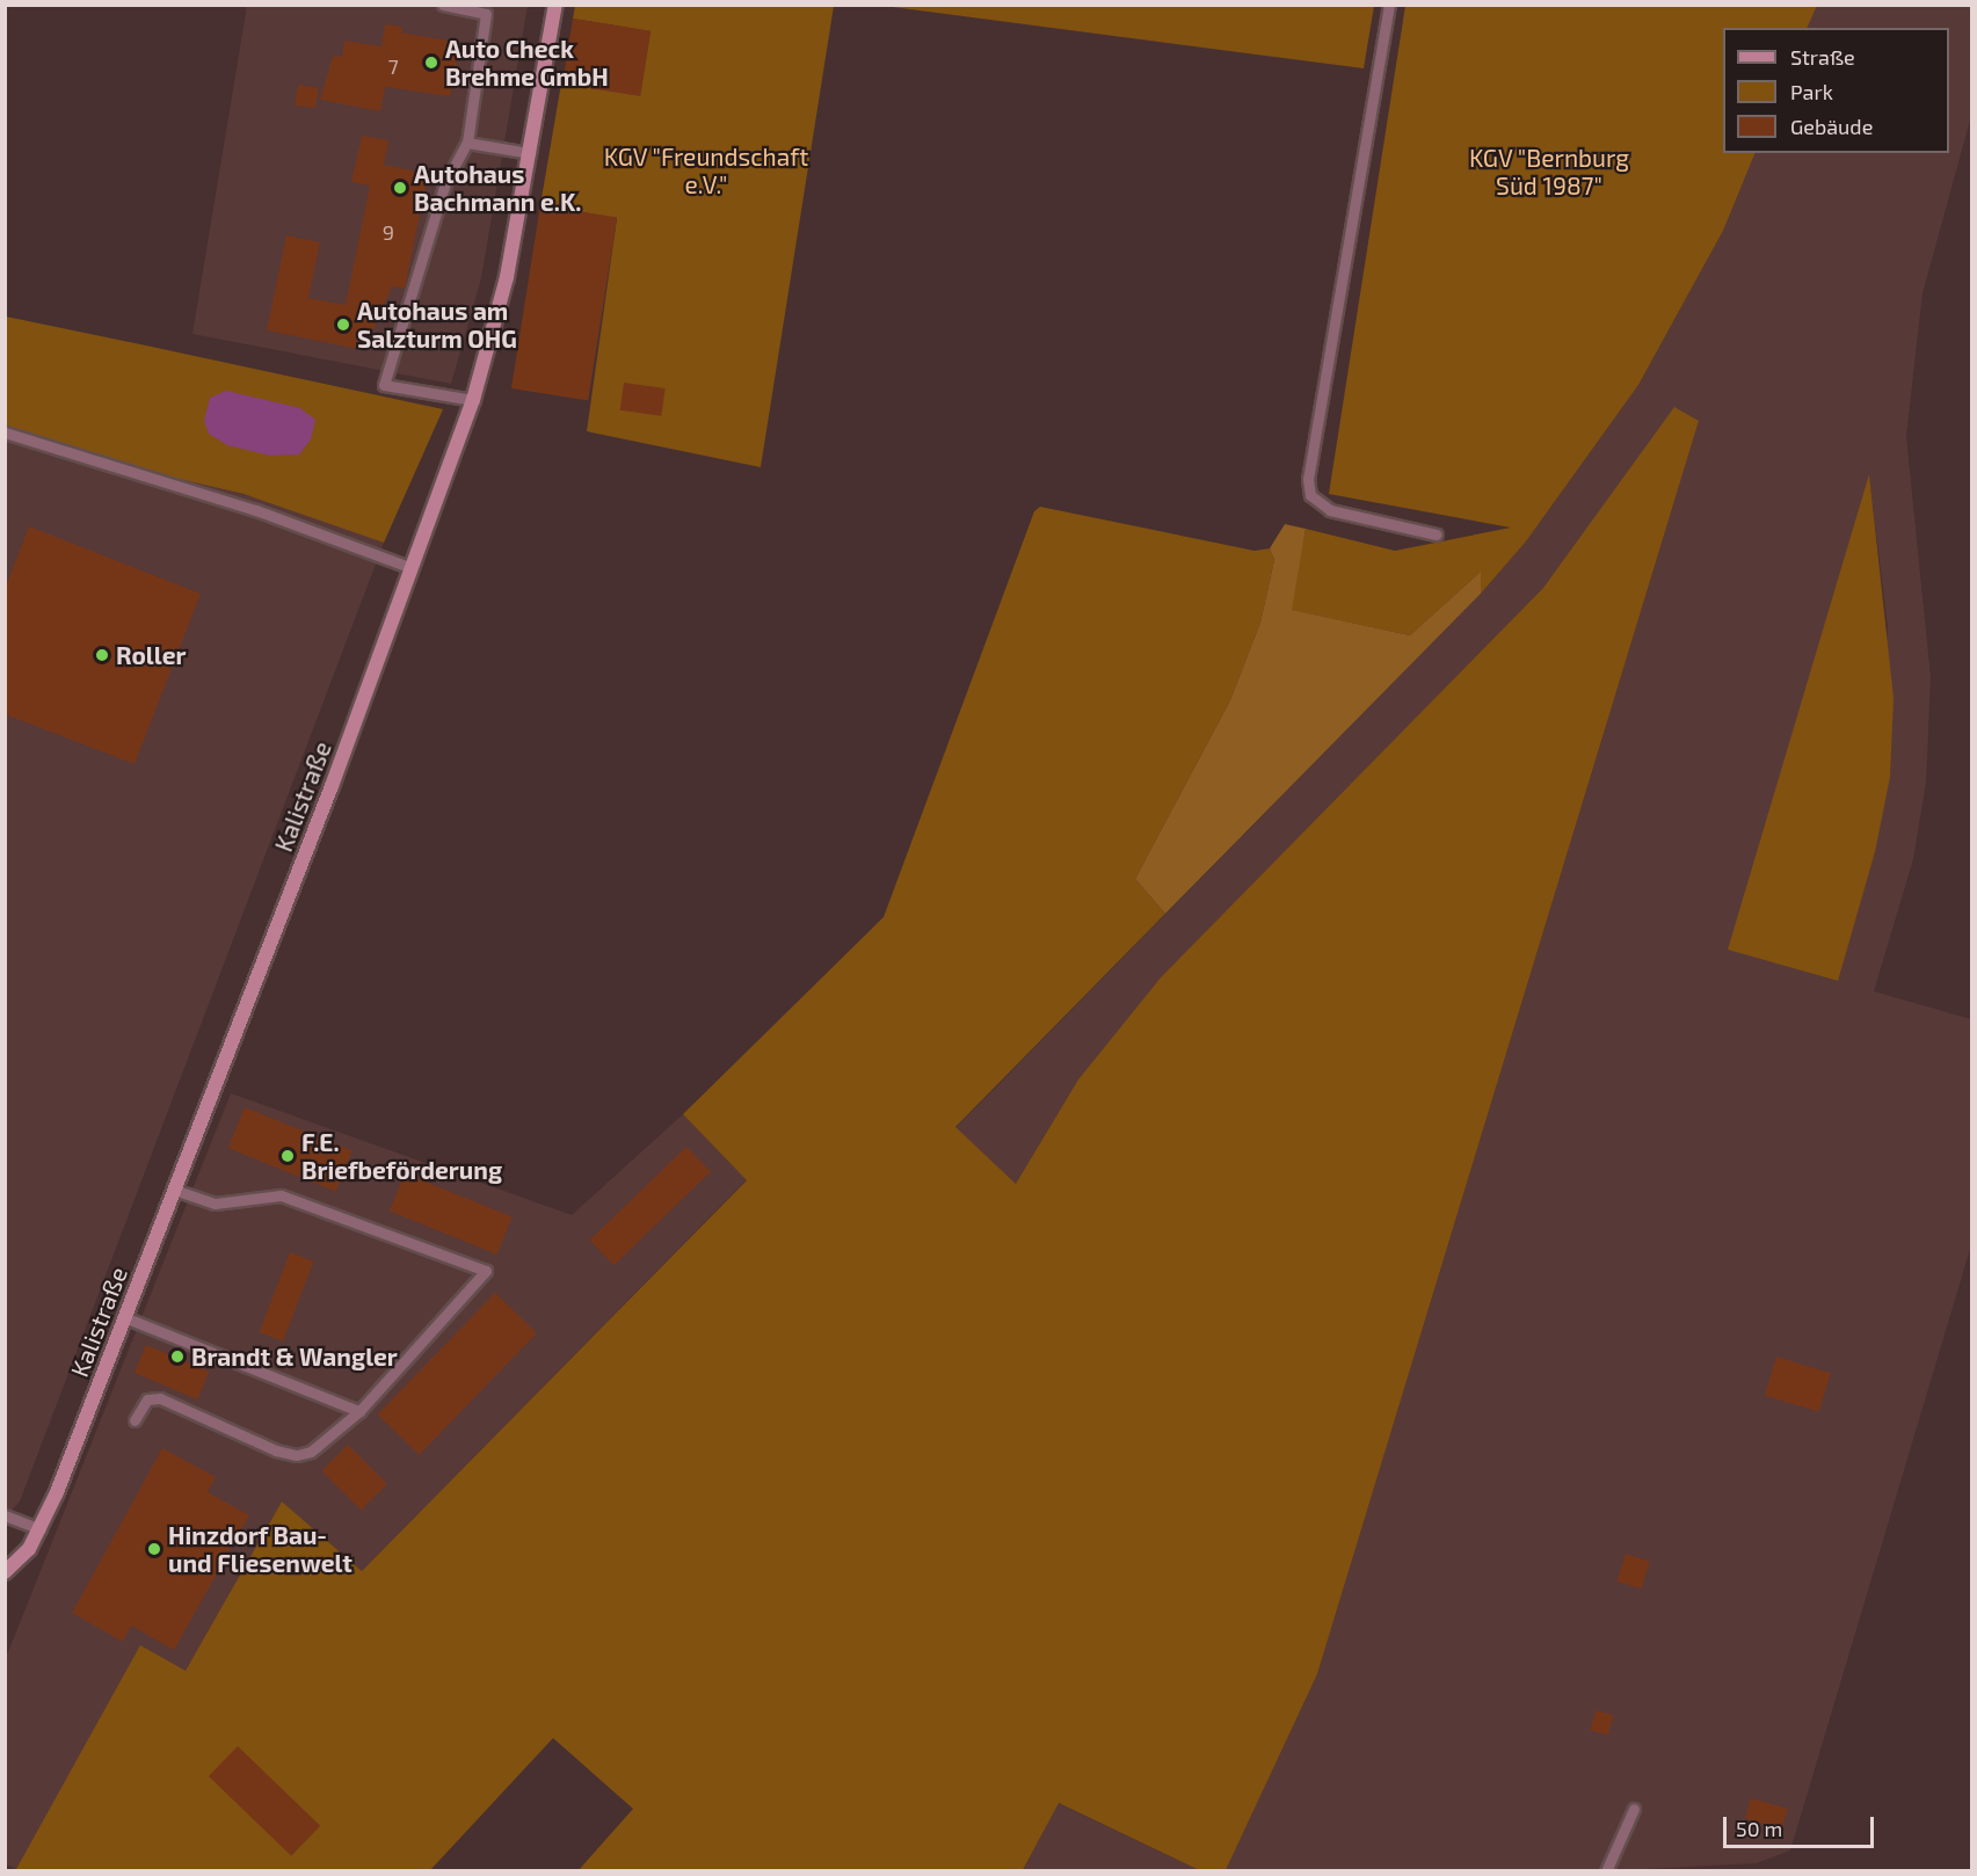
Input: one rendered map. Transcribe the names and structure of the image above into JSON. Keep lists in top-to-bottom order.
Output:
{
  "streets": {
    "street": ["Kalistraße"]
  },
  "parks": ["KGV \"Freundschaft e.V.\"", "KGV \"Bernburg Süd 1987\""],
  "places": [
    "Auto Check Brehme GmbH",
    "Autohaus Bachmann e.K.",
    "Autohaus am Salzturm OHG",
    "Roller",
    "F.E. Briefbeförderung",
    "Brandt & Wangler",
    "Hinzdorf Bau- und Fliesenwelt"
  ],
  "house_numbers": ["7", "9"],
  "legend": ["Straße", "Park", "Gebäude"],
  "scale_bar": "50 m"
}
